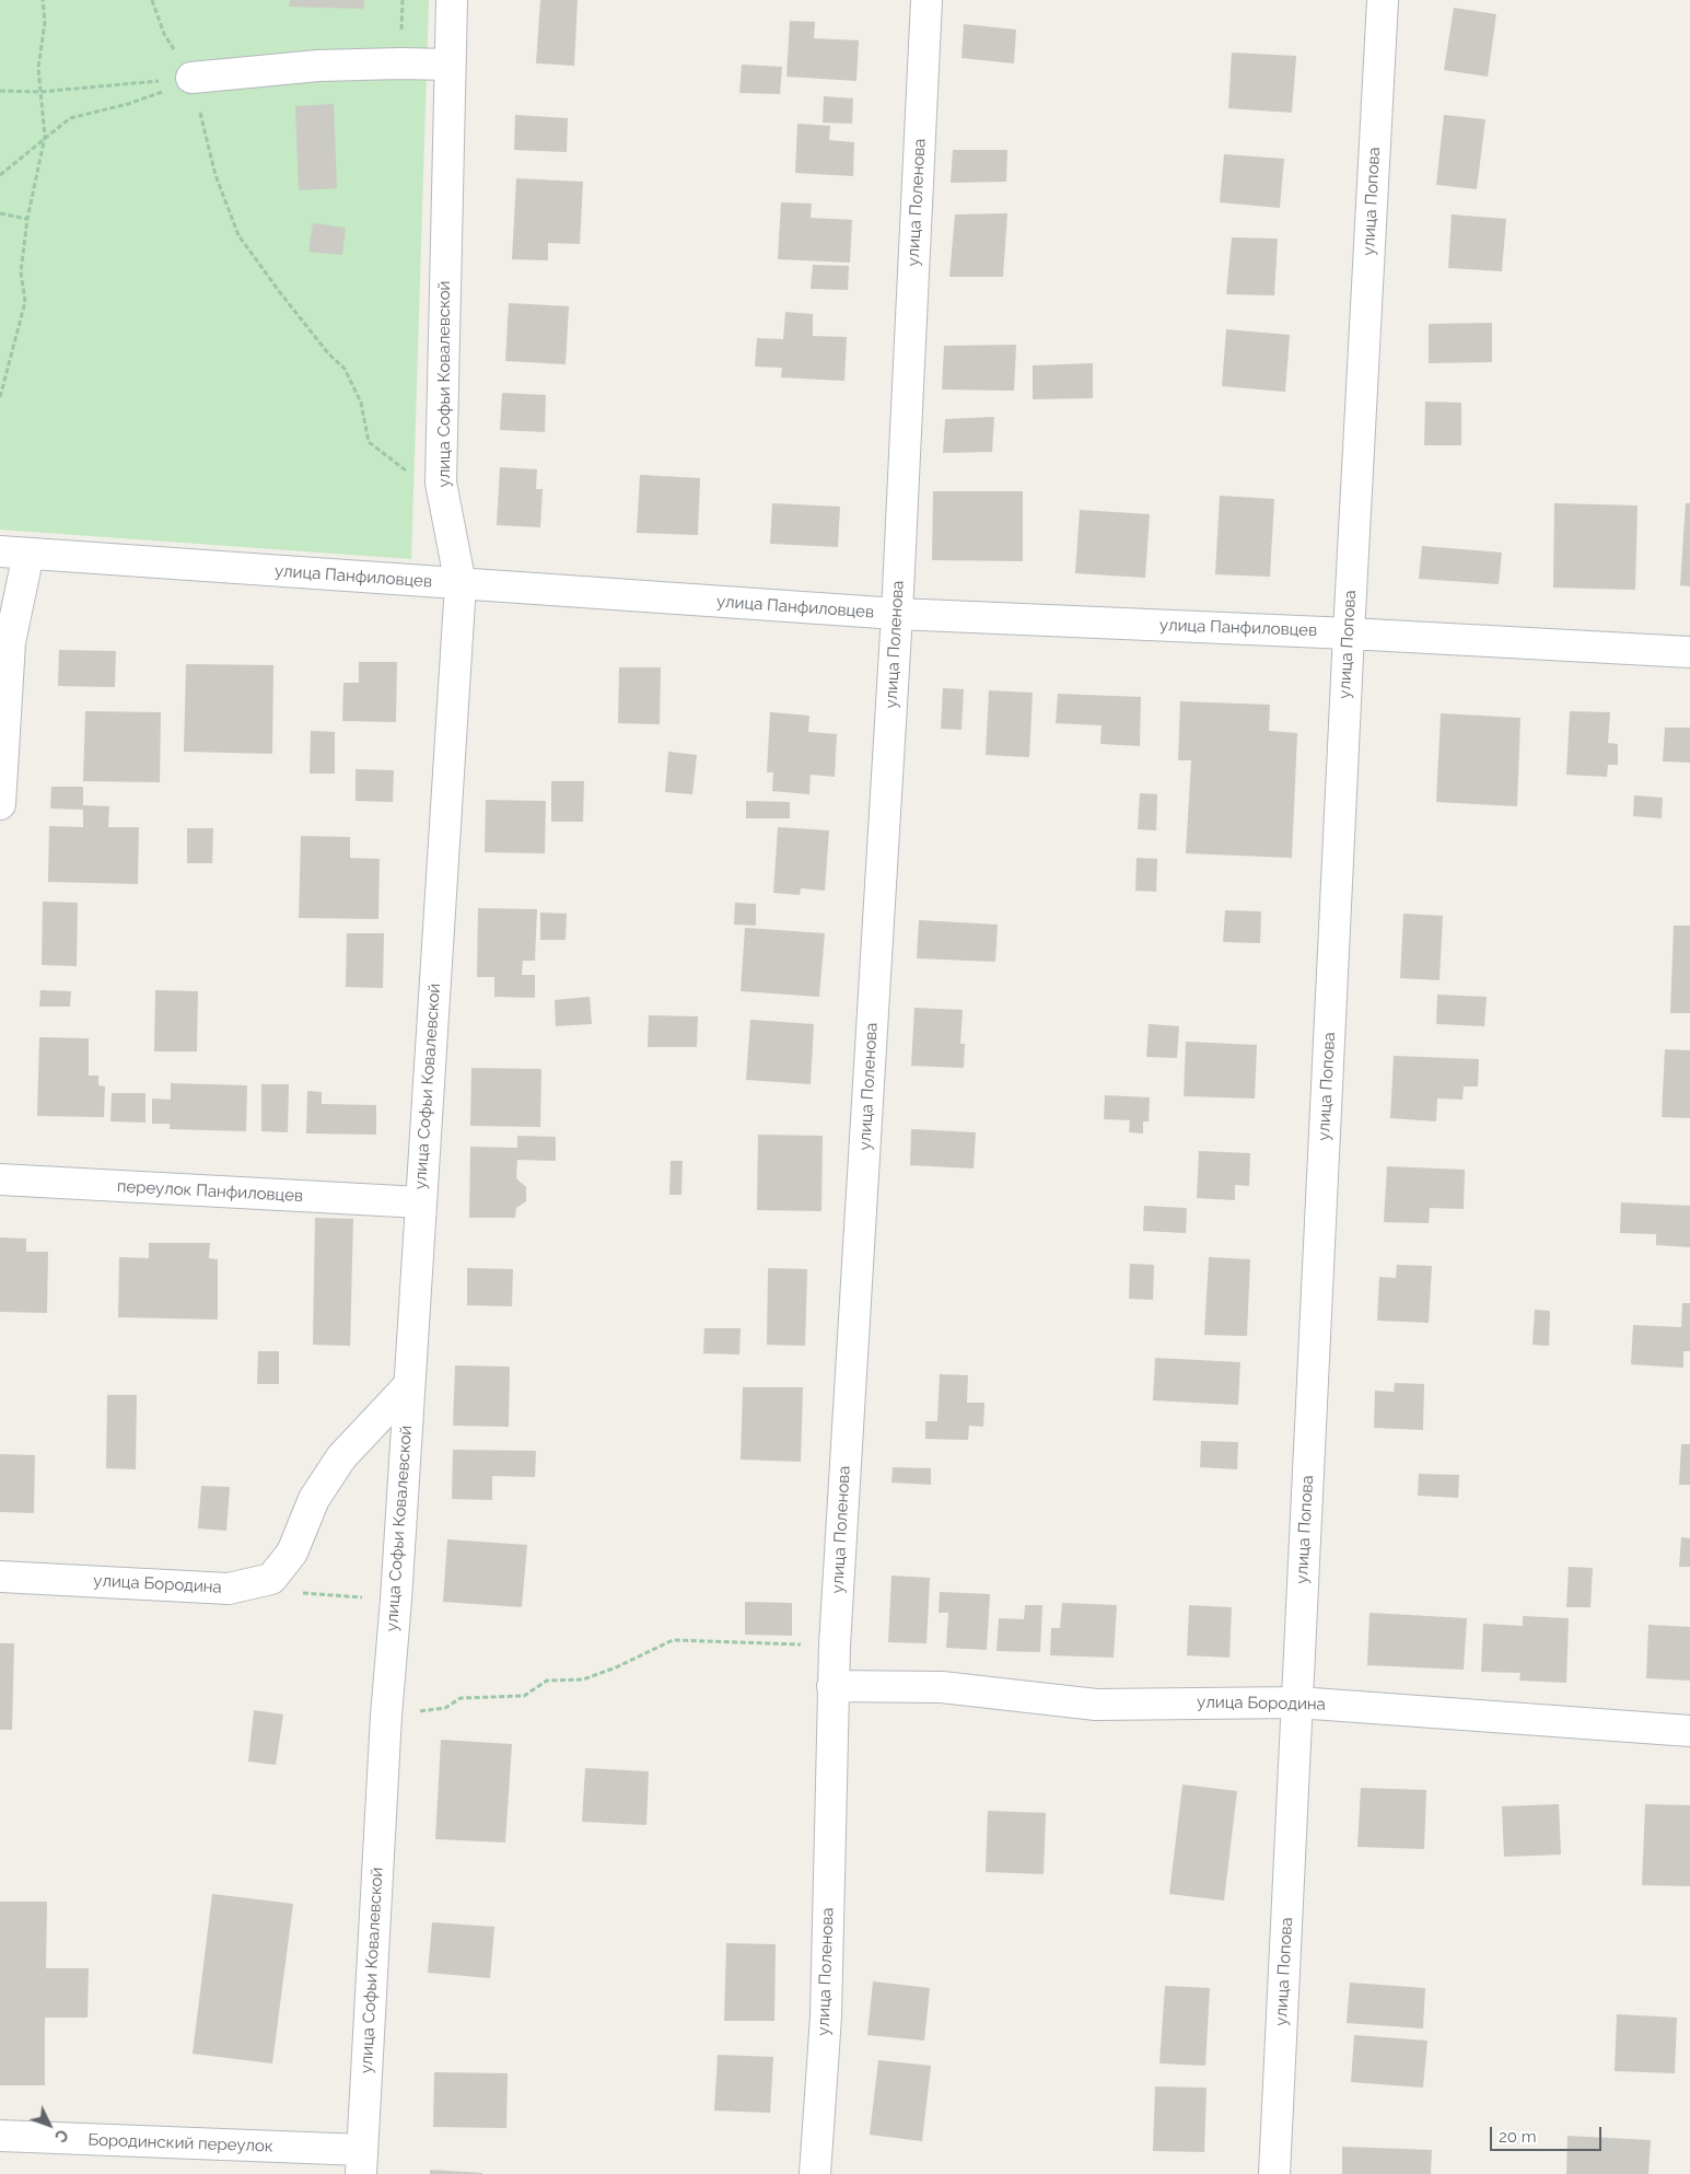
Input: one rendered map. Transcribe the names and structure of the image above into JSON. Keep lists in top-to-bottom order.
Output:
{
  "streets": {
    "street": [
      "улица Попова",
      "улица Поленова",
      "улица Софьи Ковалевской",
      "улица Панфиловцев",
      "переулок Панфиловцев",
      "улица Бородина",
      "Бородинский переулок"
    ]
  },
  "crossings": [
    ["улица Попова", "улица Панфиловцев"],
    ["улица Попова", "улица Бородина"],
    ["улица Поленова", "улица Панфиловцев"],
    ["улица Поленова", "улица Бородина"],
    ["улица Софьи Ковалевской", "улица Панфиловцев"],
    ["улица Софьи Ковалевской", "переулок Панфиловцев"],
    ["улица Софьи Ковалевской", "улица Бородина"],
    ["улица Софьи Ковалевской", "Бородинский переулок"]
  ],
  "scale_bar": "20 m",
  "north": "bottom right"
}
